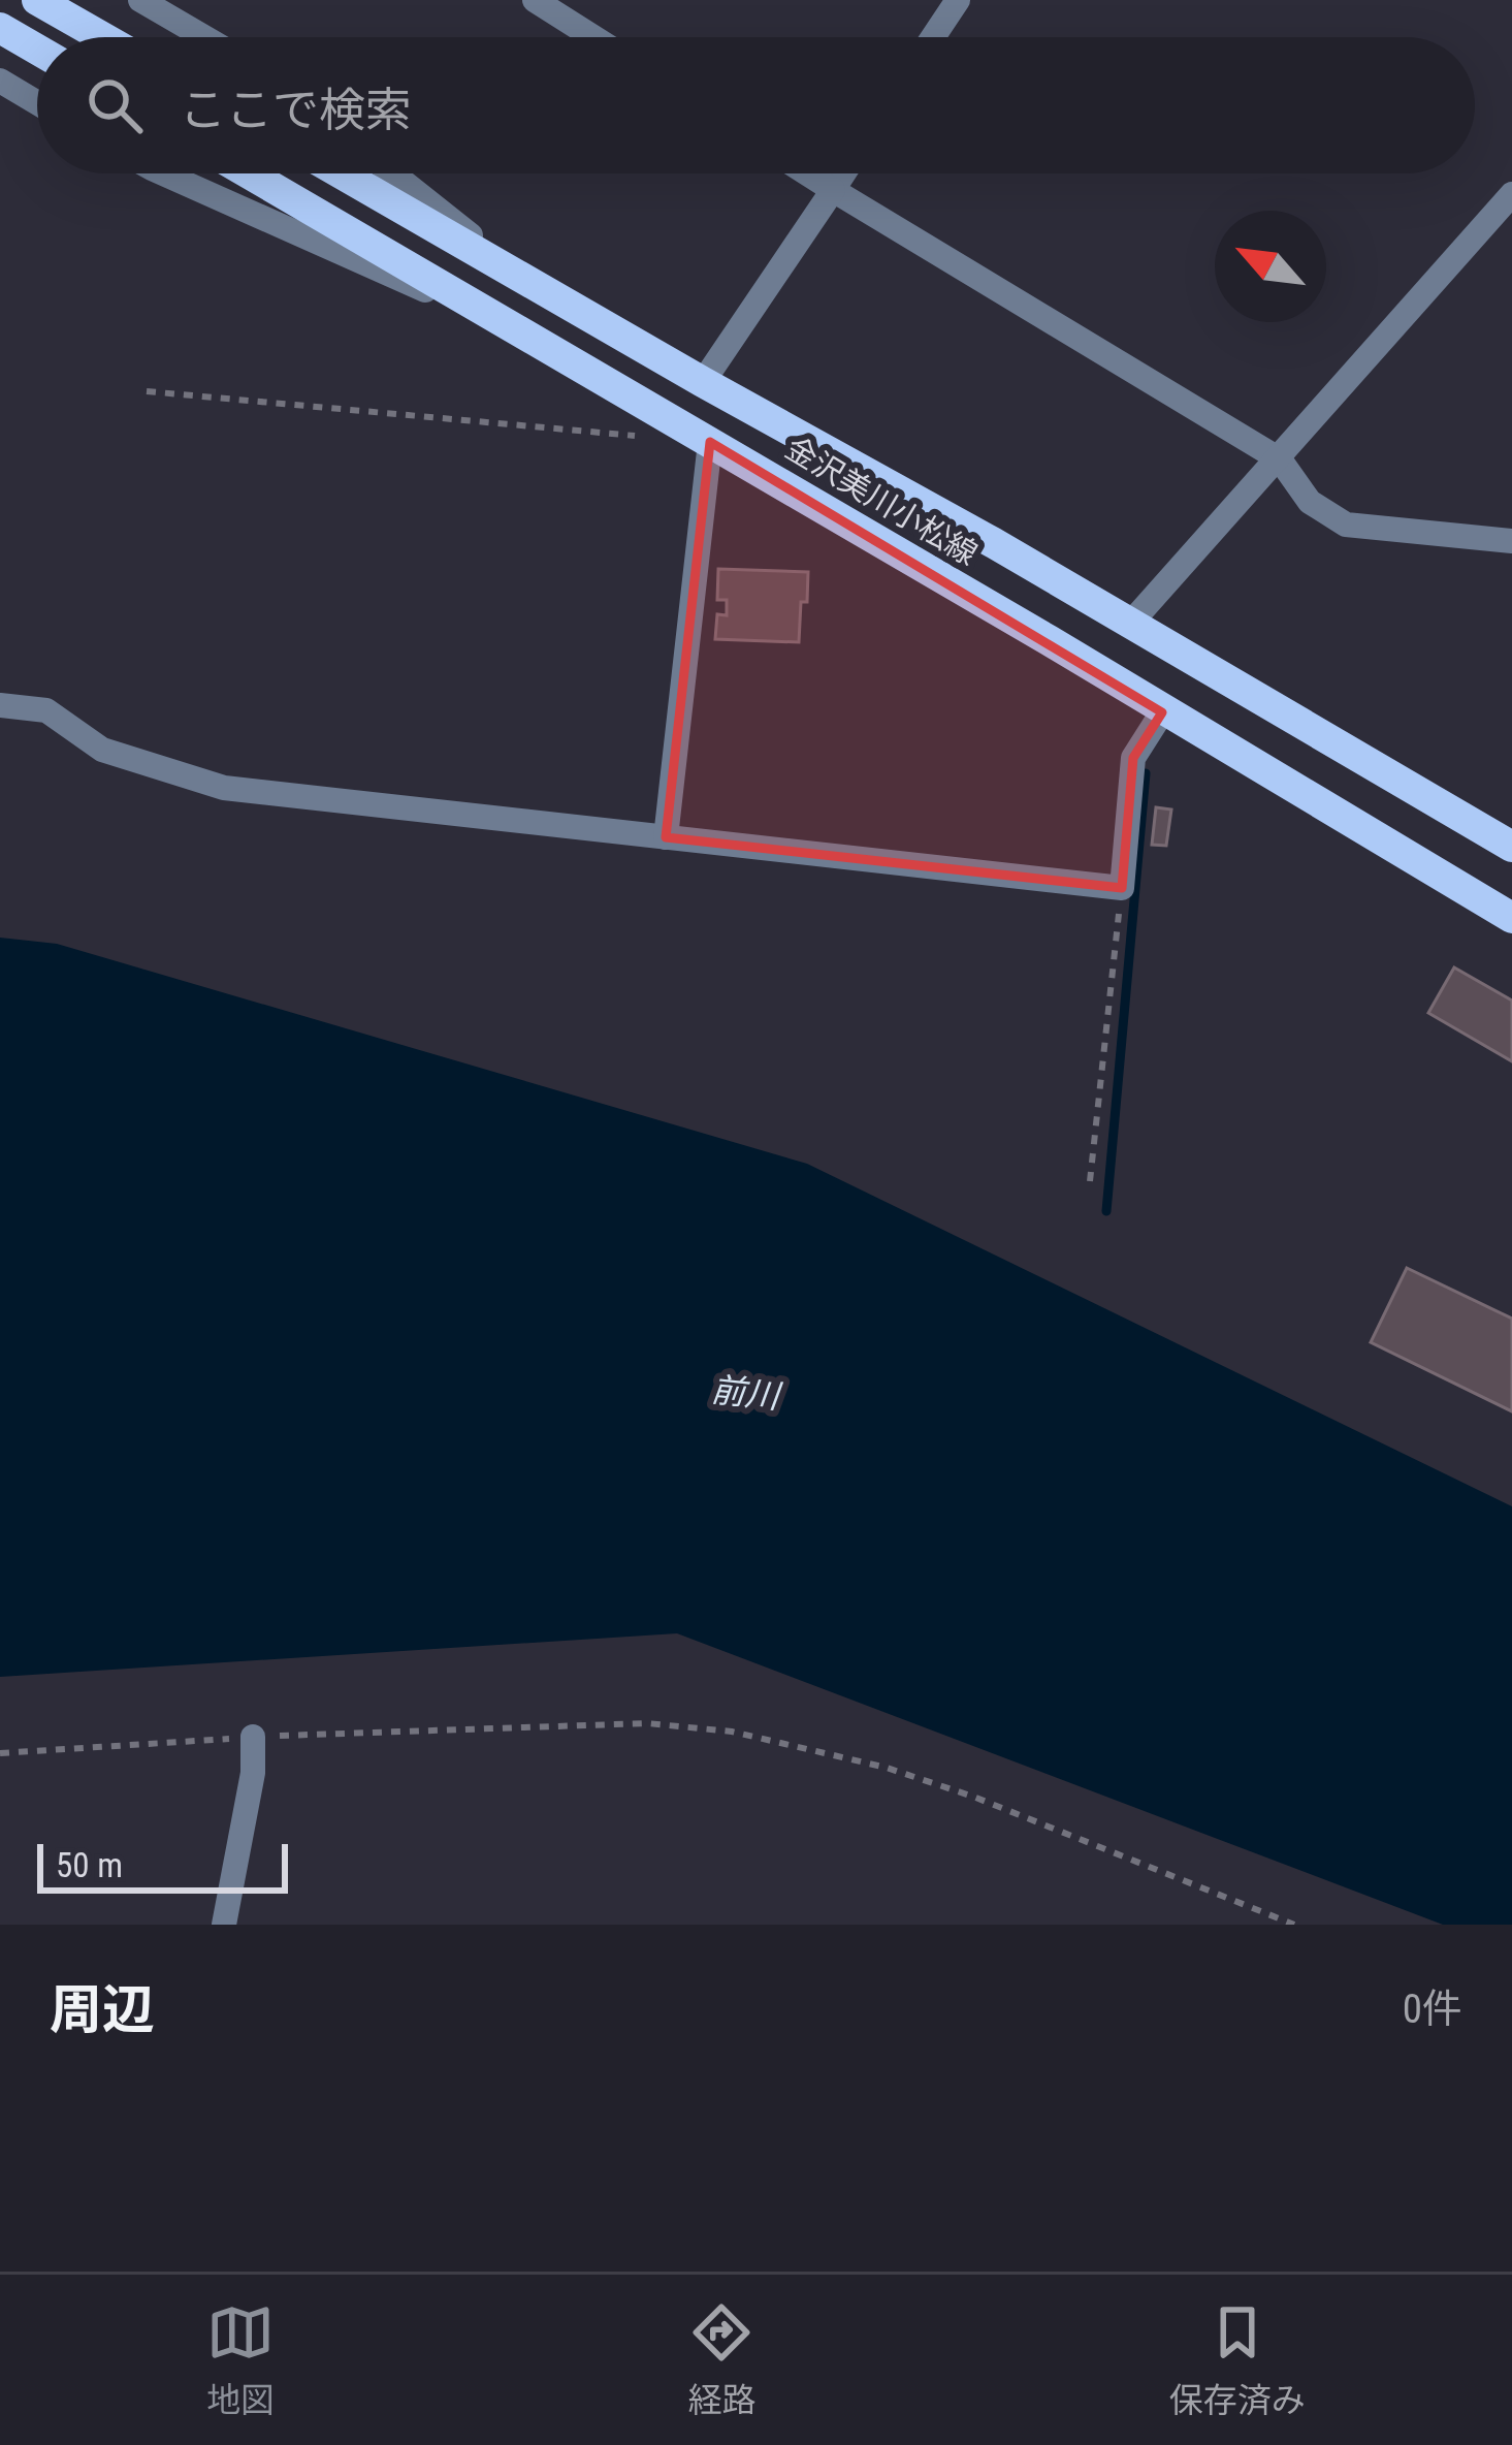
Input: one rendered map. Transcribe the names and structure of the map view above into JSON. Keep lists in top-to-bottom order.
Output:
{
  "streets": {
    "main road": ["金沢美川小松線"]
  },
  "water": ["前川"],
  "scale_bar": "50 m",
  "north": "top left",
  "page": {
    "search": "ここで検索",
    "scale": "50 m",
    "heading": ["周辺", "0件"],
    "nav": ["地図", "経路", "保存済み"]
  }
}
